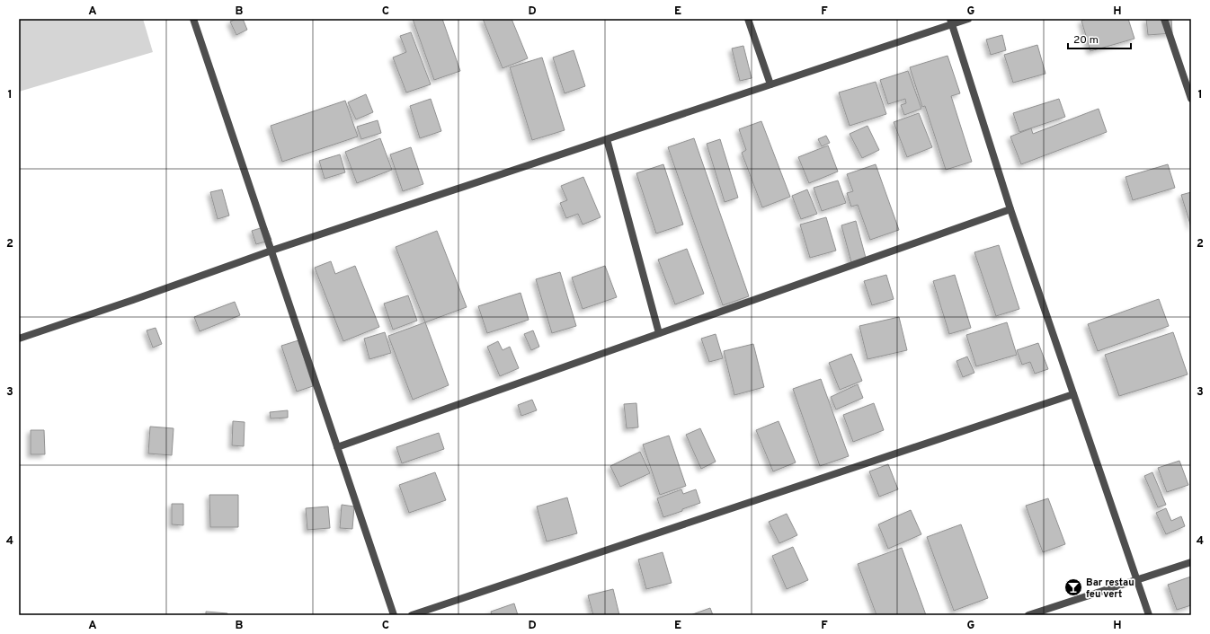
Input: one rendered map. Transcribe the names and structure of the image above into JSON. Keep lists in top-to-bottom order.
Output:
{
  "places": {
    "bar": ["Bar restau feu vert"]
  },
  "scale_bar": "20 m",
  "grid": {
    "columns": [
      "A",
      "B",
      "C",
      "D",
      "E",
      "F",
      "G",
      "H"
    ],
    "rows": [
      "1",
      "2",
      "3",
      "4"
    ]
  }
}
